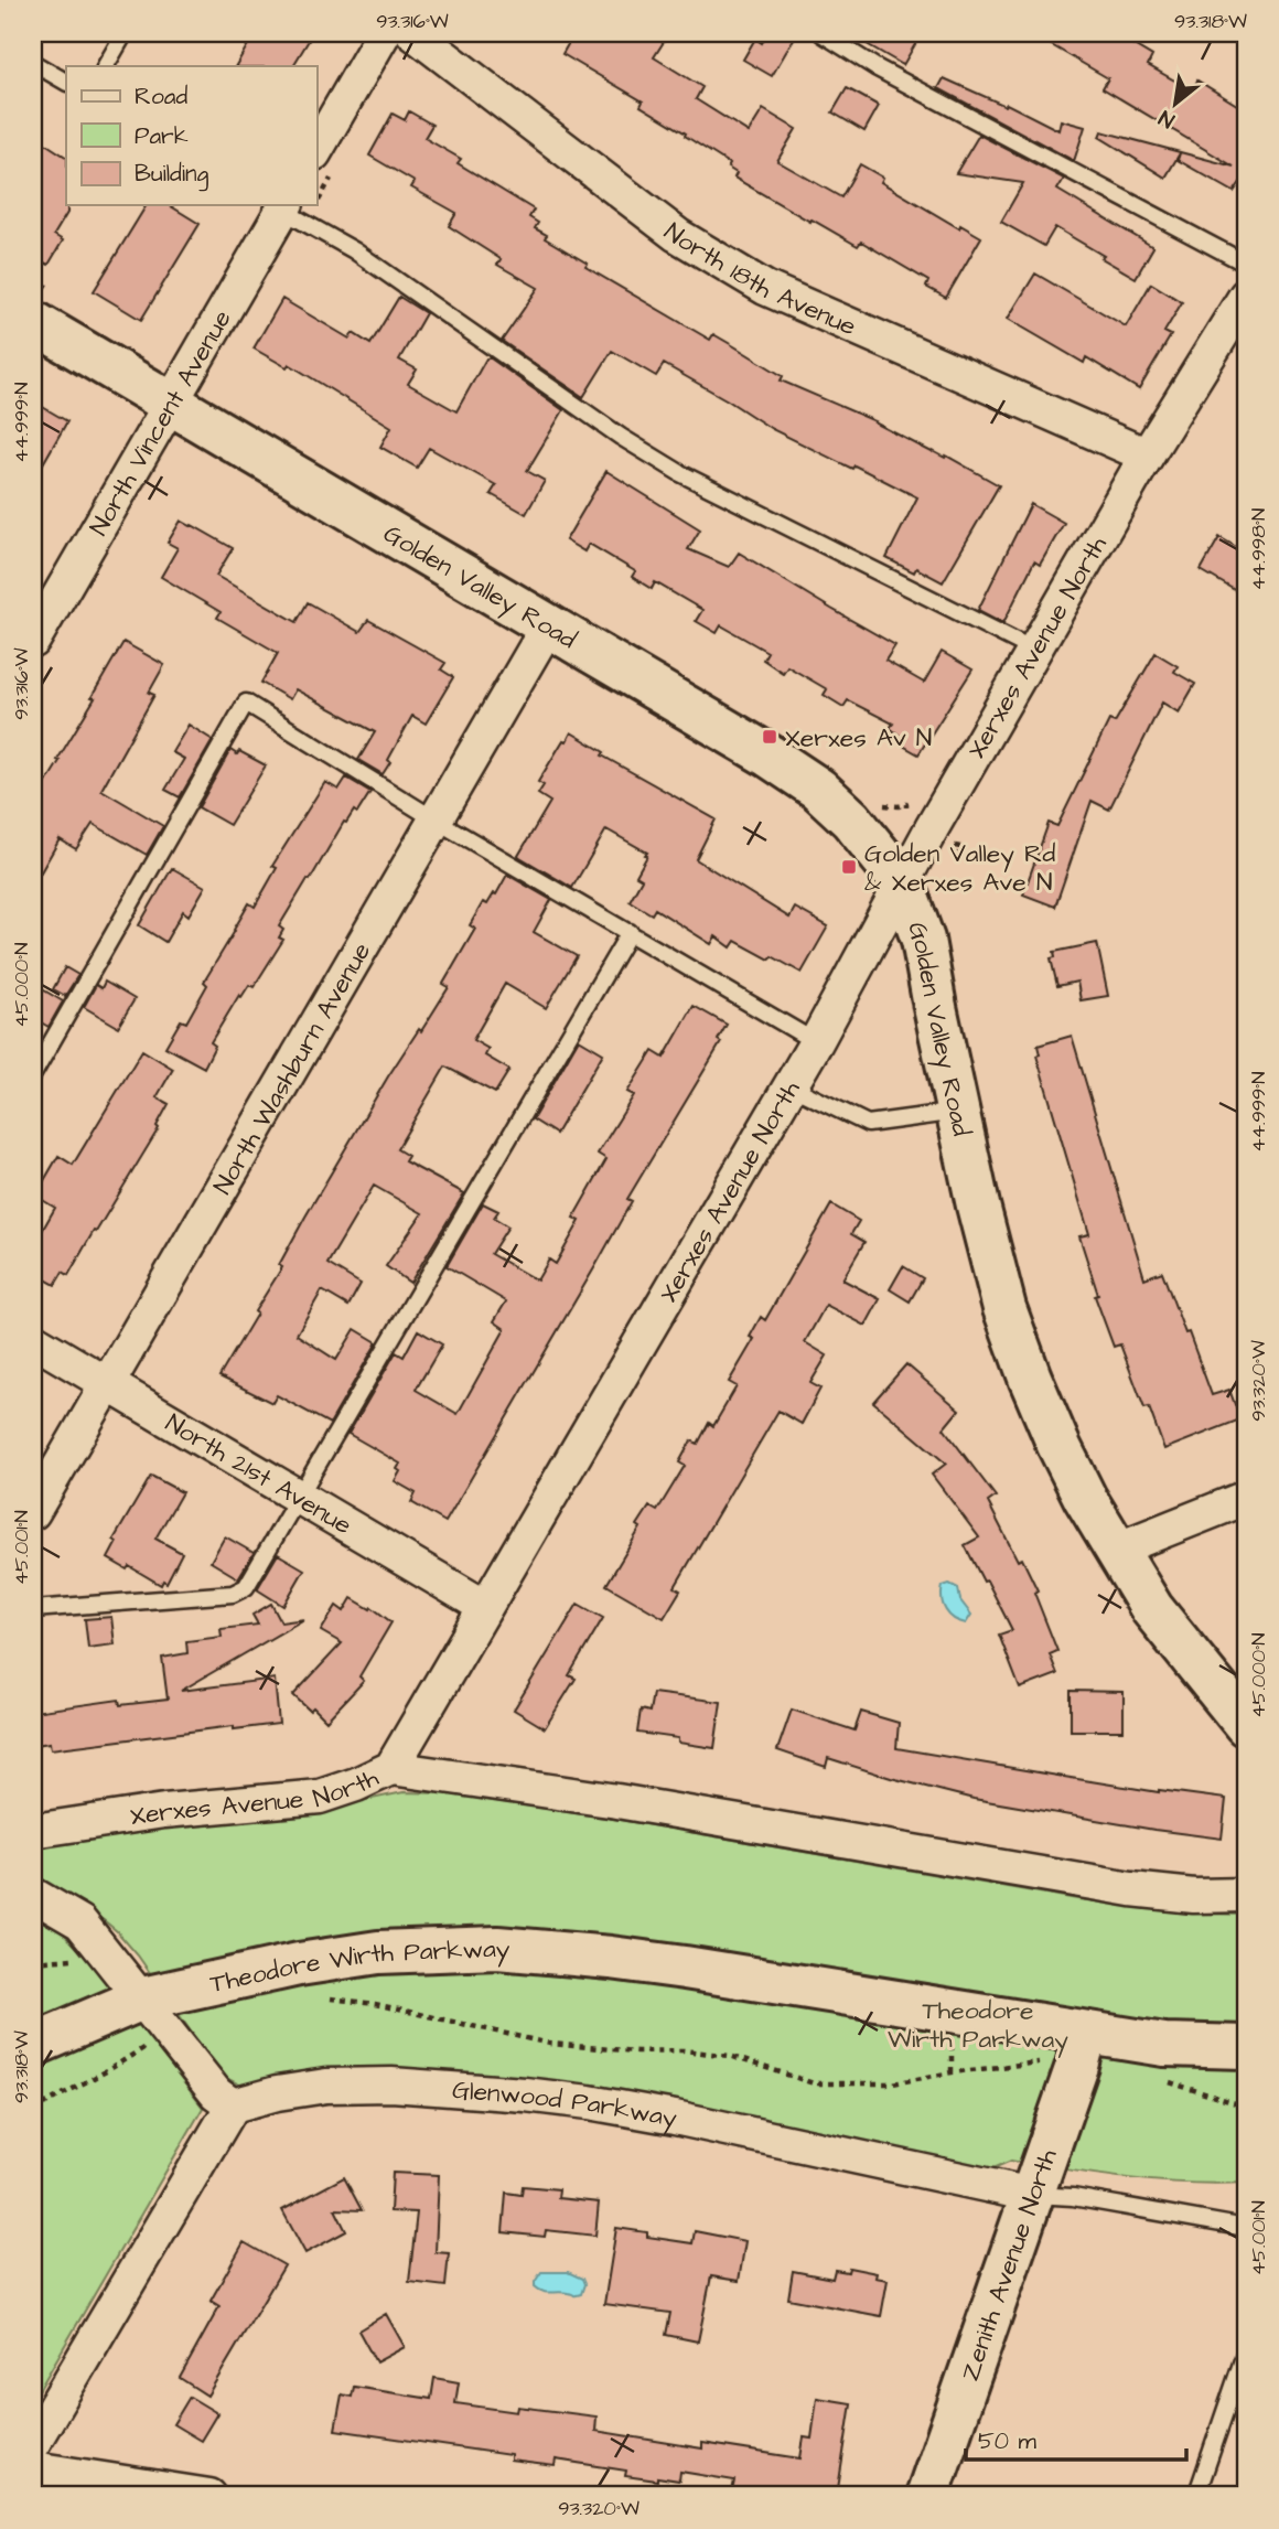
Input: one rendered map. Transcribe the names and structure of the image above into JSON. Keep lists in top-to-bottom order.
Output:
{
  "streets": {
    "street": [
      "North 18th Avenue",
      "North Vincent Avenue",
      "Golden Valley Road",
      "Xerxes Avenue North",
      "North Washburn Avenue",
      "North 21st Avenue",
      "Theodore Wirth Parkway",
      "Glenwood Parkway",
      "Zenith Avenue North"
    ]
  },
  "crossings": [
    ["North 18th Avenue", "Xerxes Avenue North"],
    ["North Vincent Avenue", "Golden Valley Road"],
    ["Golden Valley Road", "Xerxes Avenue North"],
    ["Golden Valley Road", "North Washburn Avenue"],
    ["Xerxes Avenue North", "North 21st Avenue"],
    ["North Washburn Avenue", "North 21st Avenue"],
    ["Theodore Wirth Parkway", "Zenith Avenue North"],
    ["Glenwood Parkway", "Zenith Avenue North"]
  ],
  "parks": ["Theodore Wirth Parkway"],
  "places": {
    "transit": ["Xerxes Av N", "Golden Valley Rd & Xerxes Ave N"]
  },
  "legend": ["Road", "Park", "Building"],
  "scale_bar": "50 m",
  "north": "bottom left",
  "coordinates": [
    "93.316°W",
    "93.318°W",
    "44.999°N",
    "44.998°N",
    "45.000°N",
    "93.320°W",
    "45.001°N"
  ]
}
